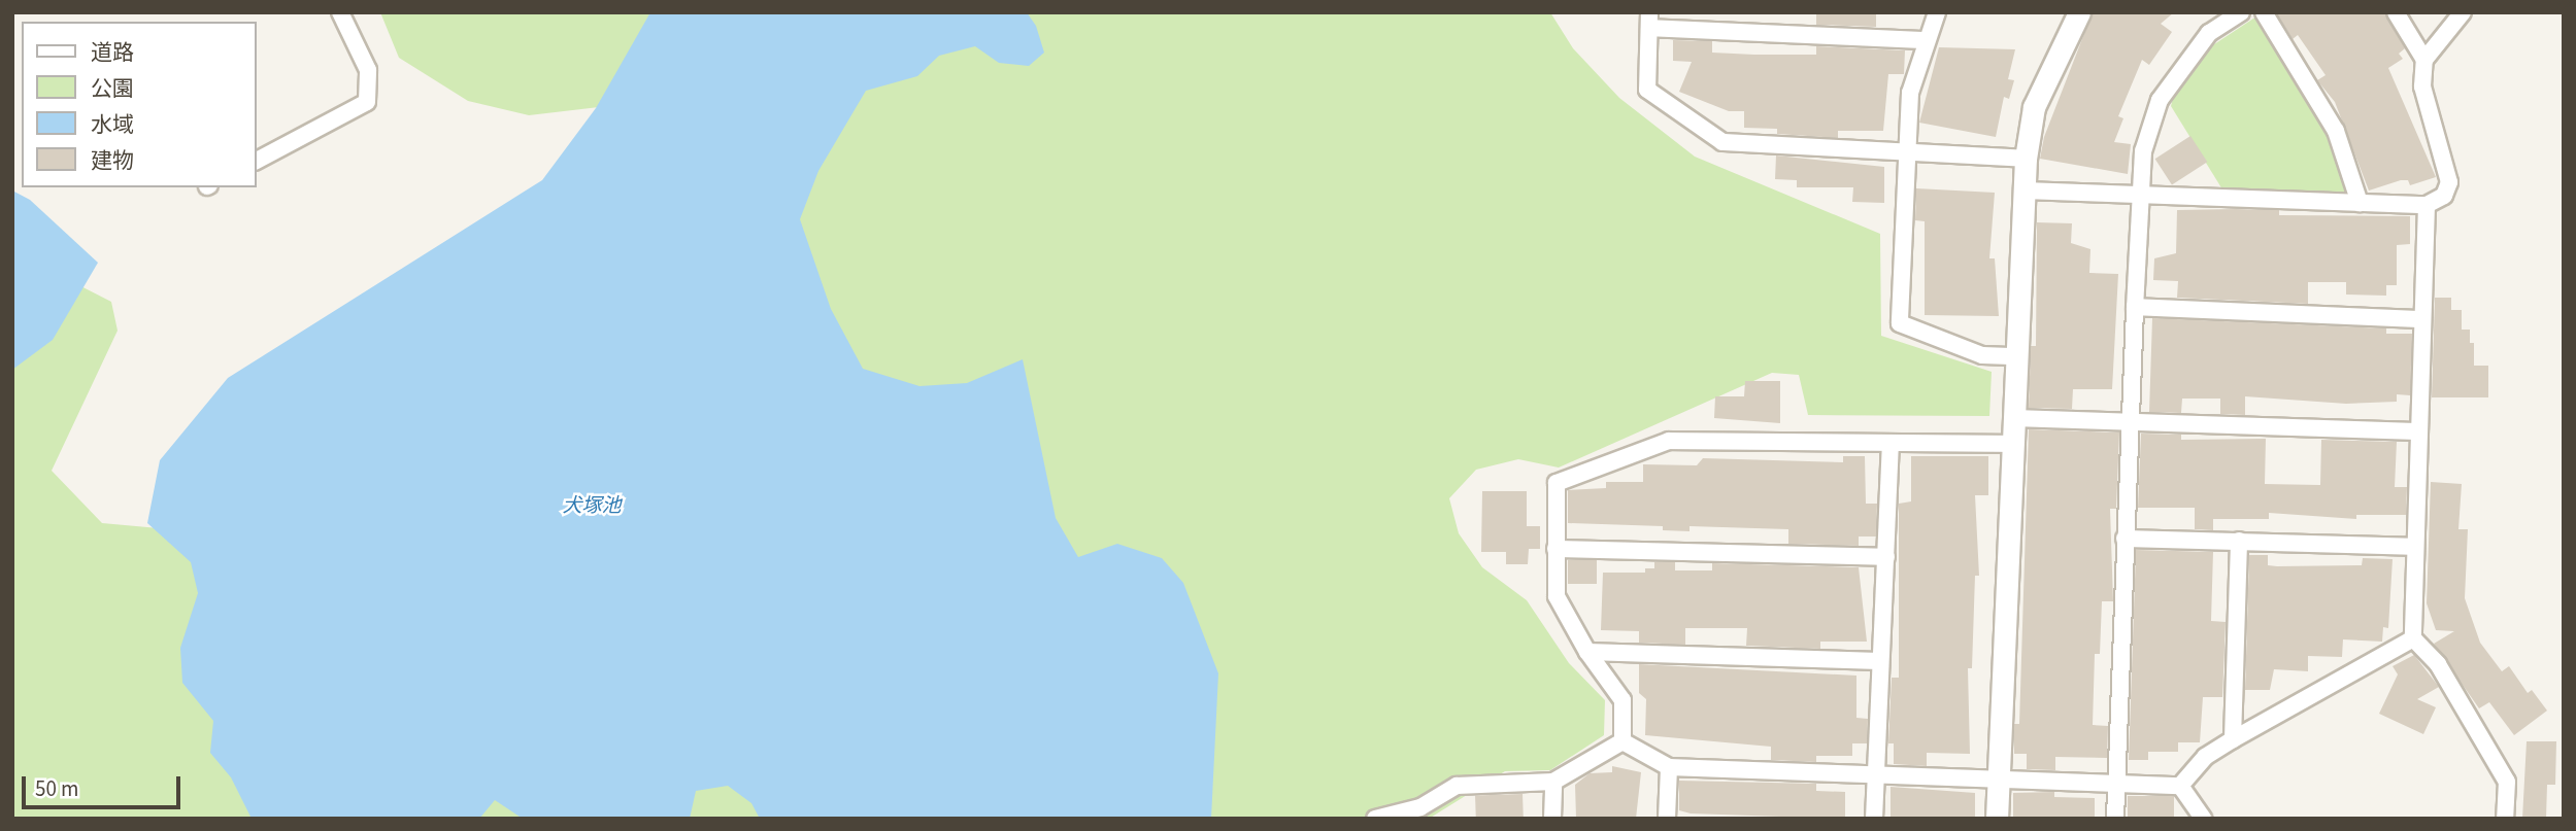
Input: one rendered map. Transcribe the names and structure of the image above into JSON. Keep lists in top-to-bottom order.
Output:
{
  "water": ["犬塚池"],
  "legend": [
    "道路",
    "公園",
    "水域",
    "建物"
  ],
  "scale_bar": "50 m"
}
